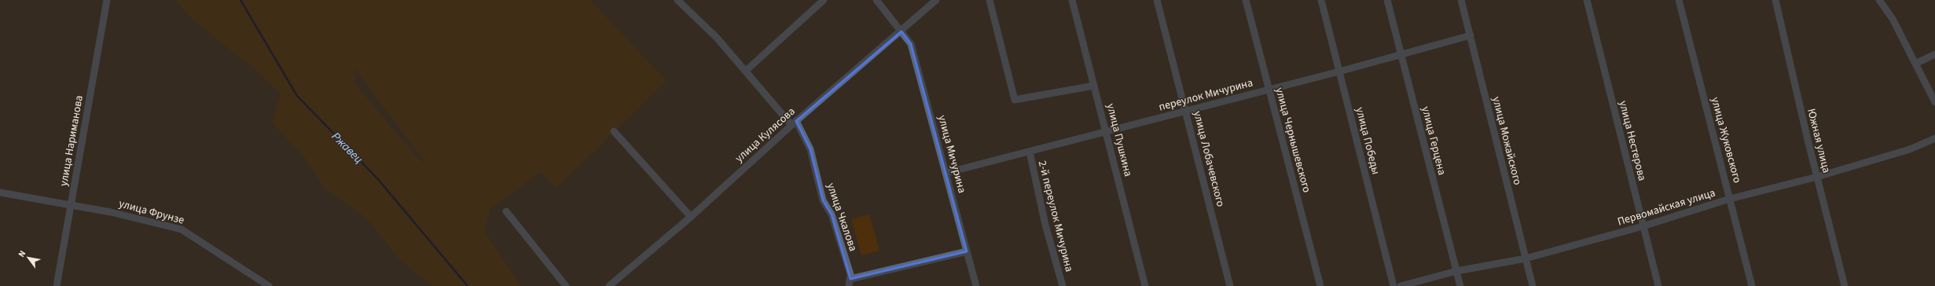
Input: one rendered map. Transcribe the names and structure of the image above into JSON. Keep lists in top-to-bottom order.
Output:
{
  "streets": {
    "street": [
      "переулок Мичурина",
      "улица Кулясова",
      "улица Пушкина",
      "улица Чернышевского",
      "улица Жуковского",
      "улица Нариманова",
      "улица Победы",
      "улица Герцена",
      "улица Можайского",
      "улица Нестерова",
      "Южная улица",
      "улица Мичурина",
      "улица Лобачевского",
      "Первомайская улица",
      "улица Фрунзе",
      "2-й переулок Мичурина",
      "улица Чкалова"
    ]
  },
  "crossings": [
    ["переулок Мичурина", "улица Пушкина"],
    ["переулок Мичурина", "улица Чернышевского"],
    ["переулок Мичурина", "улица Победы"],
    ["переулок Мичурина", "улица Герцена"],
    ["переулок Мичурина", "улица Можайского"],
    ["переулок Мичурина", "улица Мичурина"],
    ["переулок Мичурина", "улица Лобачевского"],
    ["переулок Мичурина", "2-й переулок Мичурина"],
    ["улица Кулясова", "улица Мичурина"],
    ["улица Кулясова", "улица Чкалова"],
    ["улица Жуковского", "Первомайская улица"],
    ["улица Нариманова", "улица Фрунзе"],
    ["улица Герцена", "Первомайская улица"],
    ["улица Можайского", "Первомайская улица"],
    ["улица Нестерова", "Первомайская улица"],
    ["Южная улица", "Первомайская улица"]
  ],
  "water": ["Ржавец"],
  "north": "top left"
}
